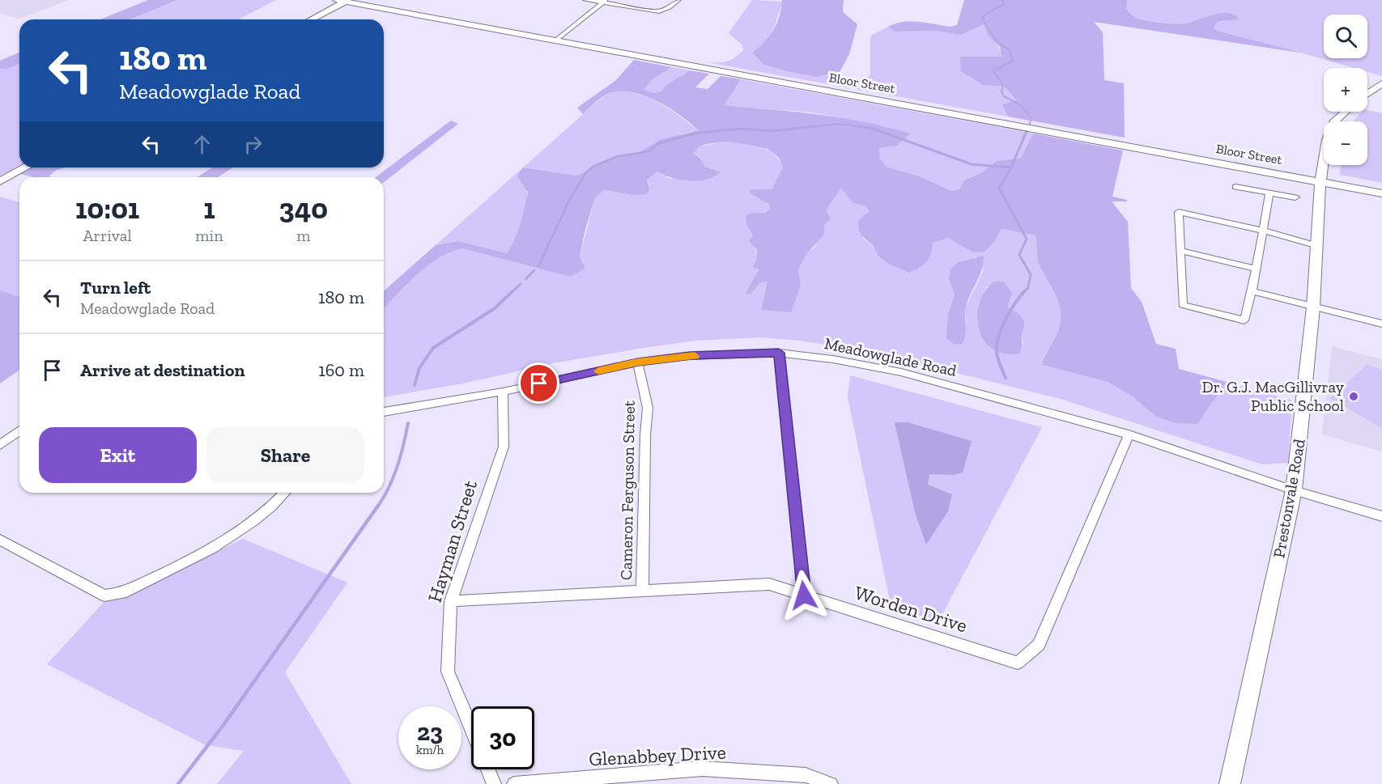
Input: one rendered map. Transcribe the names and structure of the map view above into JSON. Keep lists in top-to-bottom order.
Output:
{
  "streets": {
    "main road": ["Bloor Street", "Prestonvale Road"],
    "street": [
      "Meadowglade Road",
      "Cameron Ferguson Street",
      "Hayman Street",
      "Worden Drive",
      "Glenabbey Drive"
    ]
  },
  "crossings": [
    ["Bloor Street", "Prestonvale Road"],
    ["Meadowglade Road", "Cameron Ferguson Street"],
    ["Meadowglade Road", "Prestonvale Road"],
    ["Meadowglade Road", "Hayman Street"],
    ["Meadowglade Road", "Worden Drive"],
    ["Cameron Ferguson Street", "Worden Drive"],
    ["Hayman Street", "Worden Drive"]
  ],
  "places": ["Dr. G.J. MacGillivray Public School"],
  "page": {
    "map_buttons": ["+", "−"],
    "turn": ["180 m", "Meadowglade Road"],
    "eta": [
      "10:01",
      "Arrival",
      "1",
      "min",
      "340",
      "m"
    ],
    "list": [
      {
        "name": "Turn left",
        "note": "Meadowglade Road",
        "value": "180 m"
      },
      {
        "name": "Arrive at destination",
        "value": "160 m"
      }
    ],
    "buttons": ["Exit", "Share"],
    "speed": "23 km/h",
    "limit": "30"
  }
}
